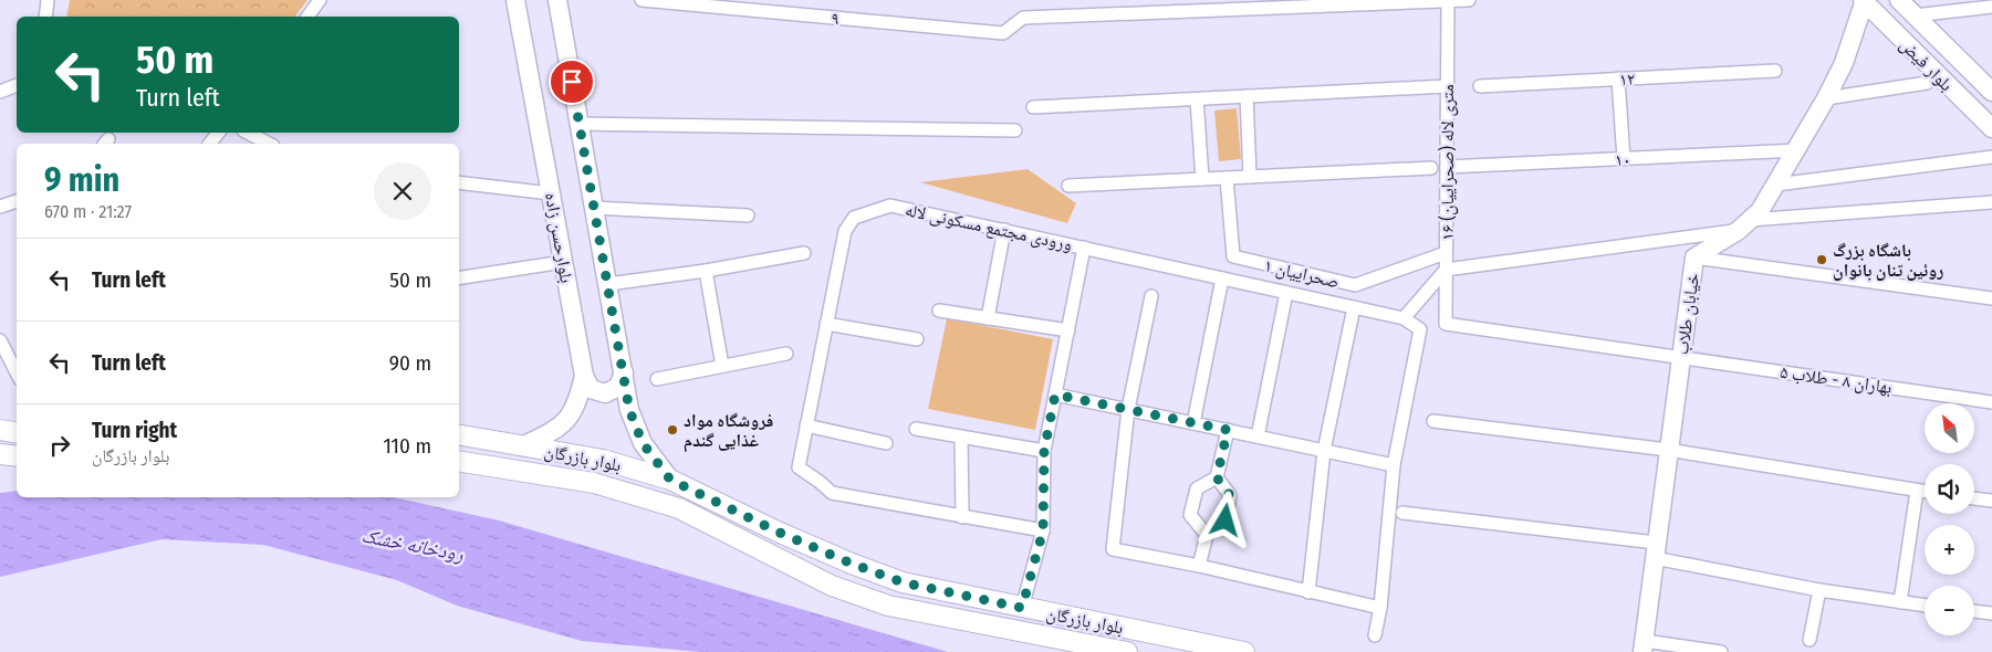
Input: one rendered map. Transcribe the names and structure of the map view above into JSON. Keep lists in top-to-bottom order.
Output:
{
  "streets": {
    "main road": ["بلوار بازرگان"],
    "street": [
      "۹",
      "بلوار فیض",
      "۱۲",
      "۱۰",
      "۱۶ متری لاله (صحراییان)",
      "ورودی مجتمع مسکونی لاله",
      "بلوارحسن زاده",
      "صحراییان ۱",
      "خیابان طلاب",
      "بهاران ۸ - طلاب ۵"
    ]
  },
  "crossings": [
    ["۹", "۱۶ متری لاله (صحراییان)"],
    ["بلوار فیض", "خیابان طلاب"],
    ["۱۰", "۱۶ متری لاله (صحراییان)"],
    ["۱۰", "خیابان طلاب"],
    ["۱۶ متری لاله (صحراییان)", "صحراییان ۱"],
    ["۱۶ متری لاله (صحراییان)", "بهاران ۸ - طلاب ۵"],
    ["بلوارحسن زاده", "بلوار بازرگان"],
    ["خیابان طلاب", "بهاران ۸ - طلاب ۵"]
  ],
  "water": ["رودخانه خشک"],
  "places": ["باشگاه بزرگ روئین تنان بانوان", "فروشگاه مواد غذایی گندم"],
  "north": "top left",
  "page": {
    "turn": ["50 m", "Turn left"],
    "heading": ["9 min", "670 m · 21:27"],
    "list": [
      {
        "name": "Turn left",
        "value": "50 m"
      },
      {
        "name": "Turn left",
        "value": "90 m"
      },
      {
        "name": "Turn right",
        "note": "بلوار بازرگان",
        "value": "110 m"
      }
    ],
    "map_buttons": ["+", "−"]
  }
}
